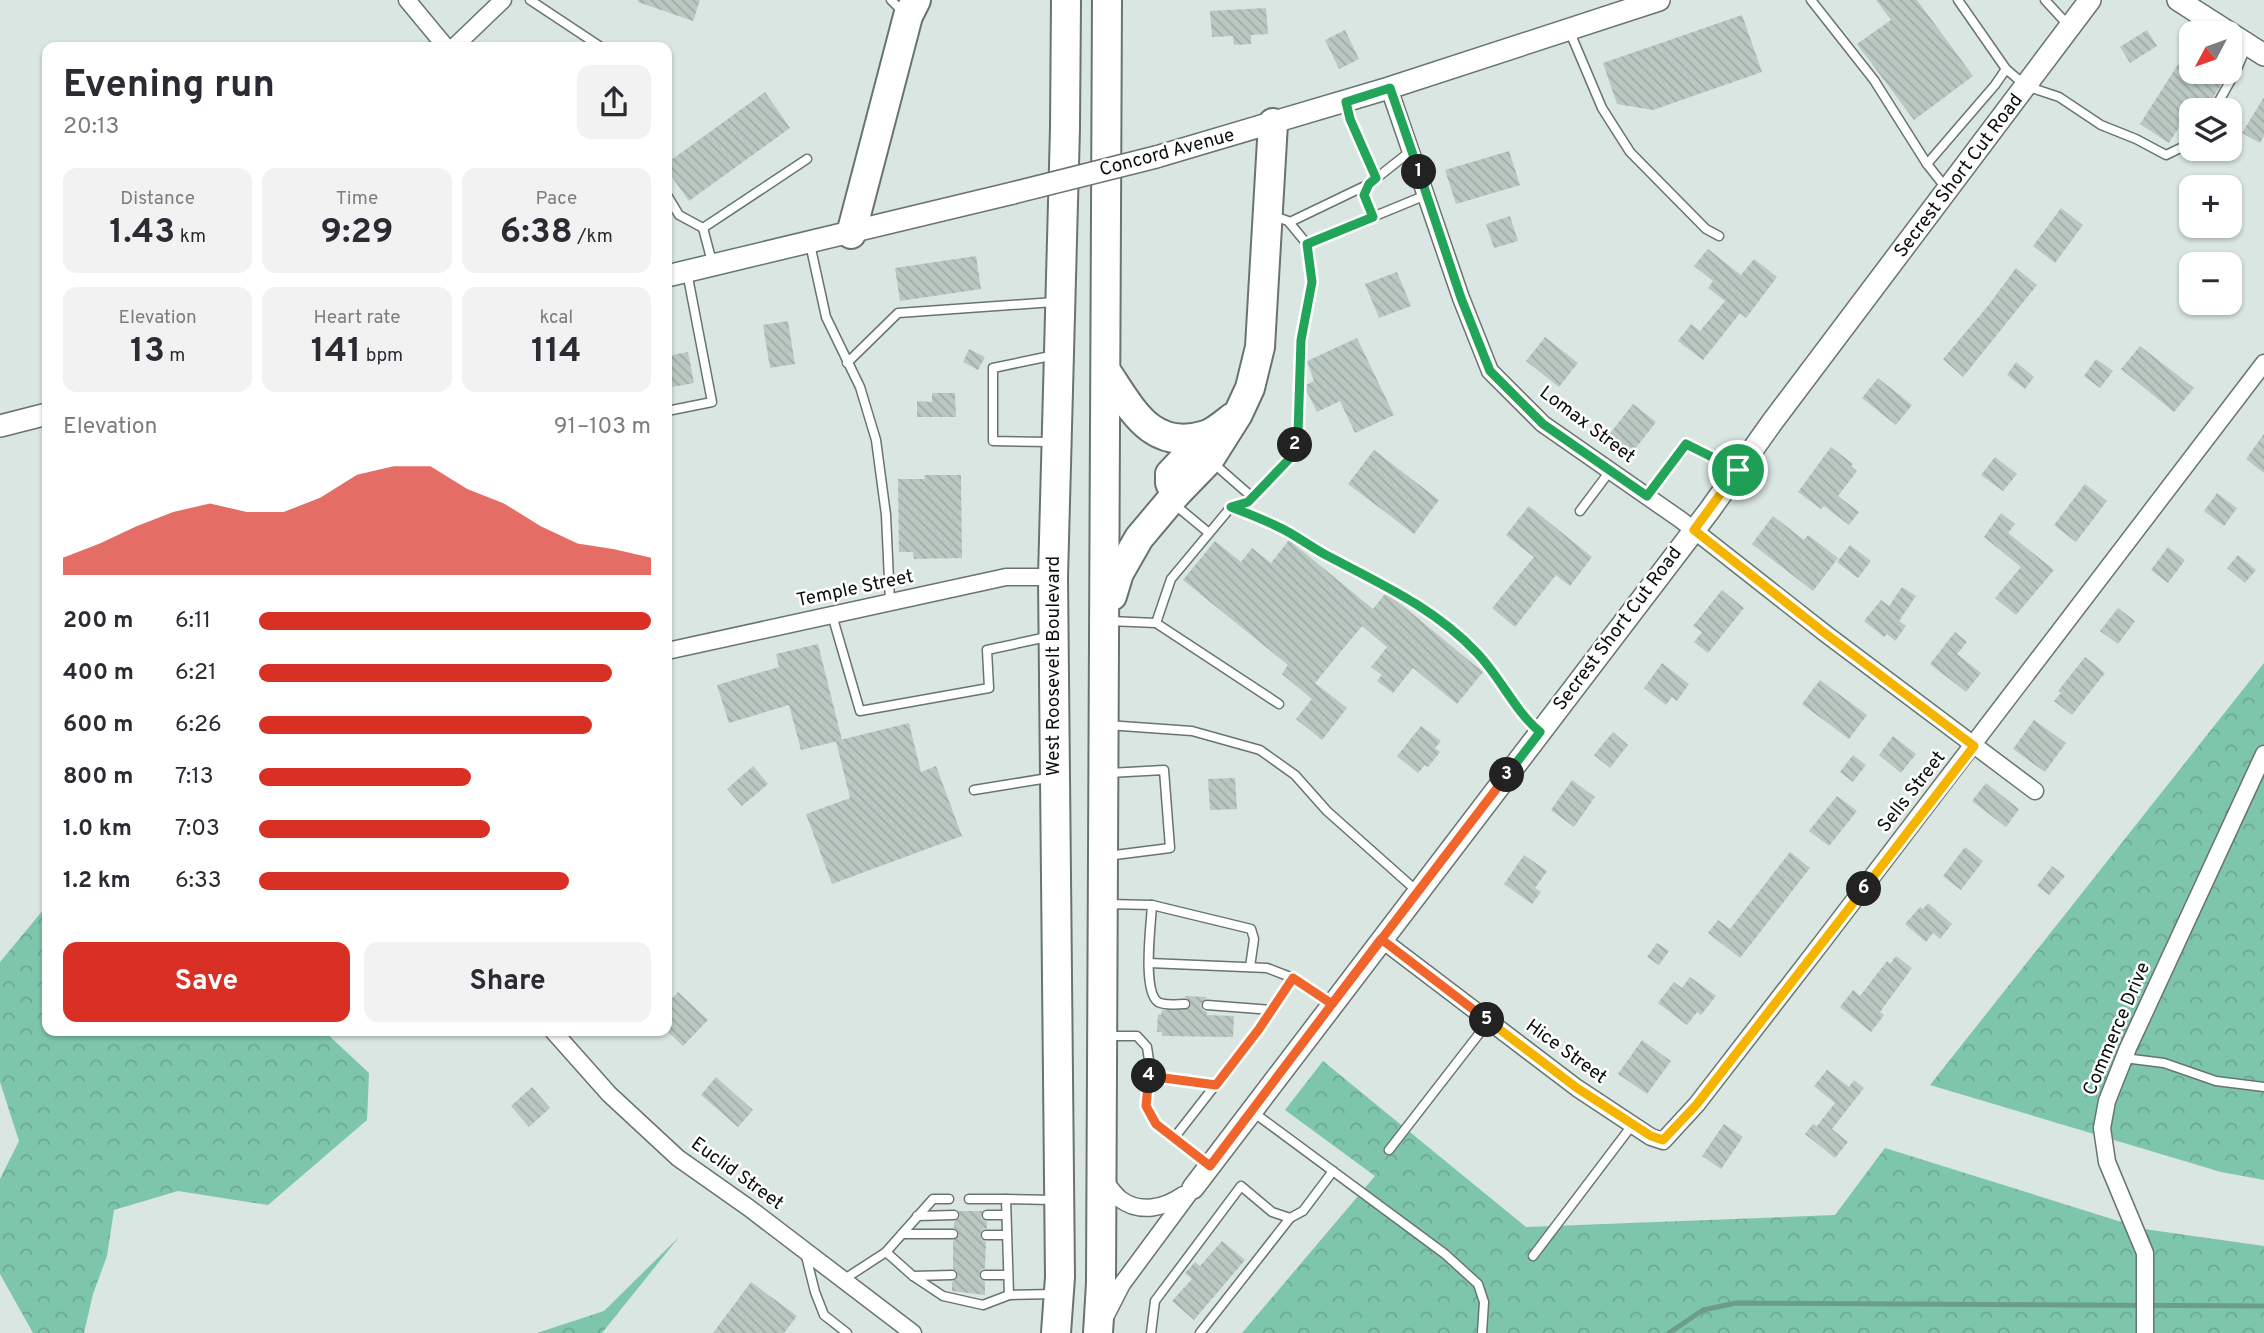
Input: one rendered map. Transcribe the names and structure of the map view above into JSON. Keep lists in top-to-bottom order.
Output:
{
  "streets": {
    "highway": ["West Roosevelt Boulevard"],
    "street": [
      "Concord Avenue",
      "Secrest Short Cut Road",
      "Lomax Street",
      "Temple Street",
      "Sells Street",
      "Commerce Drive",
      "Hice Street",
      "Euclid Street"
    ]
  },
  "crossings": [
    ["Concord Avenue", "Lomax Street"],
    ["Secrest Short Cut Road", "Lomax Street"],
    ["Secrest Short Cut Road", "Hice Street"],
    ["Lomax Street", "Sells Street"],
    ["Temple Street", "West Roosevelt Boulevard"],
    ["Sells Street", "Hice Street"]
  ],
  "north": "bottom left",
  "page": {
    "map_buttons": ["+", "−"],
    "heading": ["Evening run", "20:13"],
    "pins": [
      "1",
      "2",
      "3",
      "6",
      "5",
      "4"
    ],
    "stats": [
      ["Distance", "1.43 km"],
      ["Time", "9:29"],
      ["Pace", "6:38 /km"],
      ["Elevation", "13 m"],
      ["Heart rate", "141 bpm"],
      ["kcal", "114"]
    ],
    "chart": ["Elevation", "91–103 m"],
    "list": [
      {
        "name": "200 m",
        "note": "6:11"
      },
      {
        "name": "400 m",
        "note": "6:21"
      },
      {
        "name": "600 m",
        "note": "6:26"
      },
      {
        "name": "800 m",
        "note": "7:13"
      },
      {
        "name": "1.0 km",
        "note": "7:03"
      },
      {
        "name": "1.2 km",
        "note": "6:33"
      }
    ],
    "buttons": ["Save", "Share"]
  }
}
